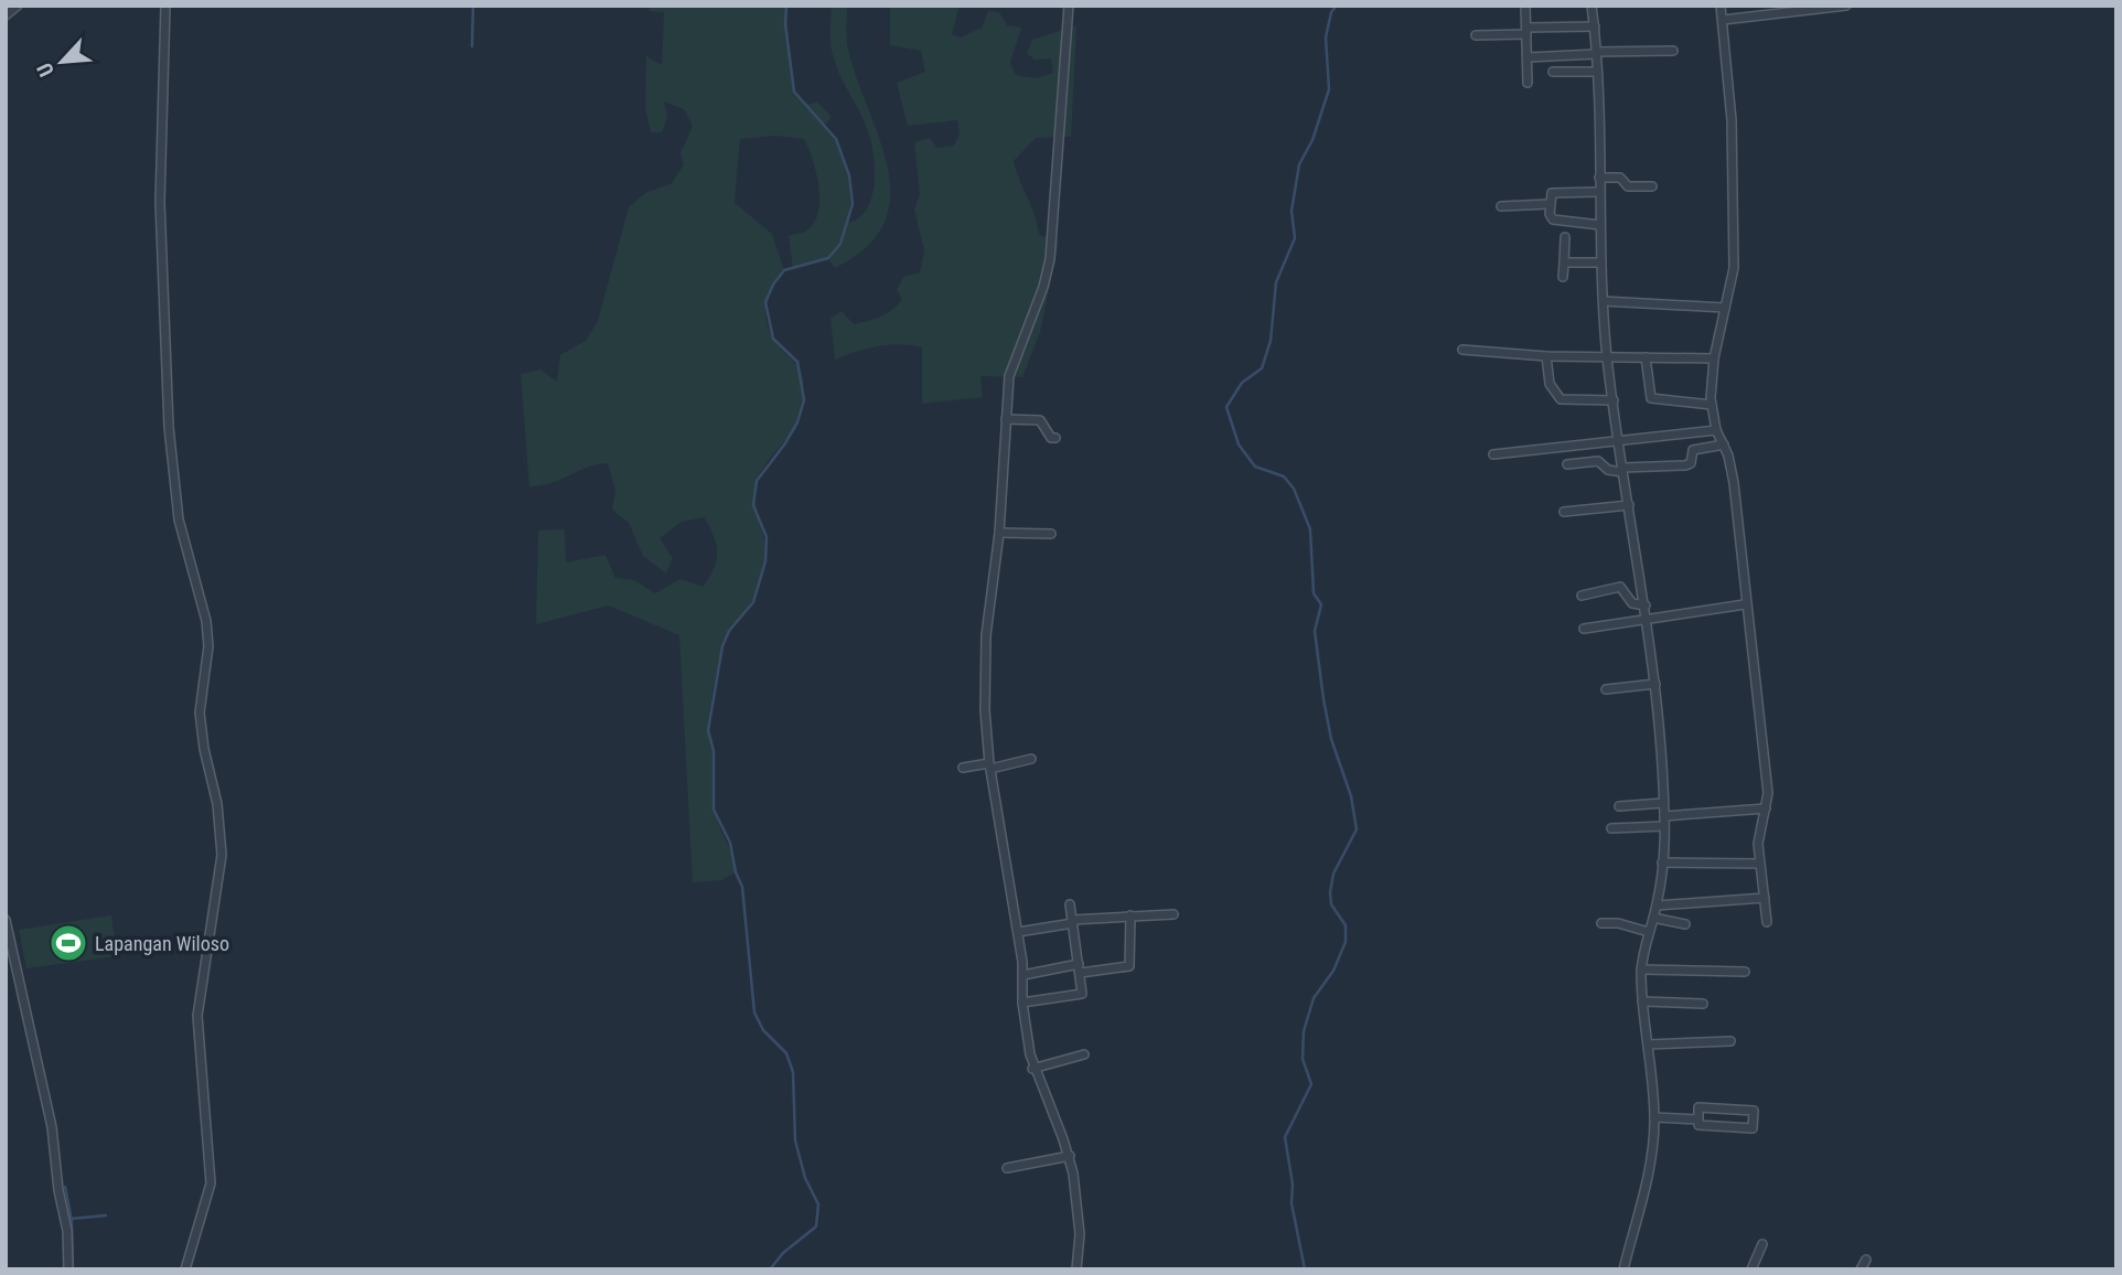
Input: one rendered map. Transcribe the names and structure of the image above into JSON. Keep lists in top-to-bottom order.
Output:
{
  "places": {
    "sports": ["Lapangan Wiloso"]
  },
  "north": "bottom left"
}
